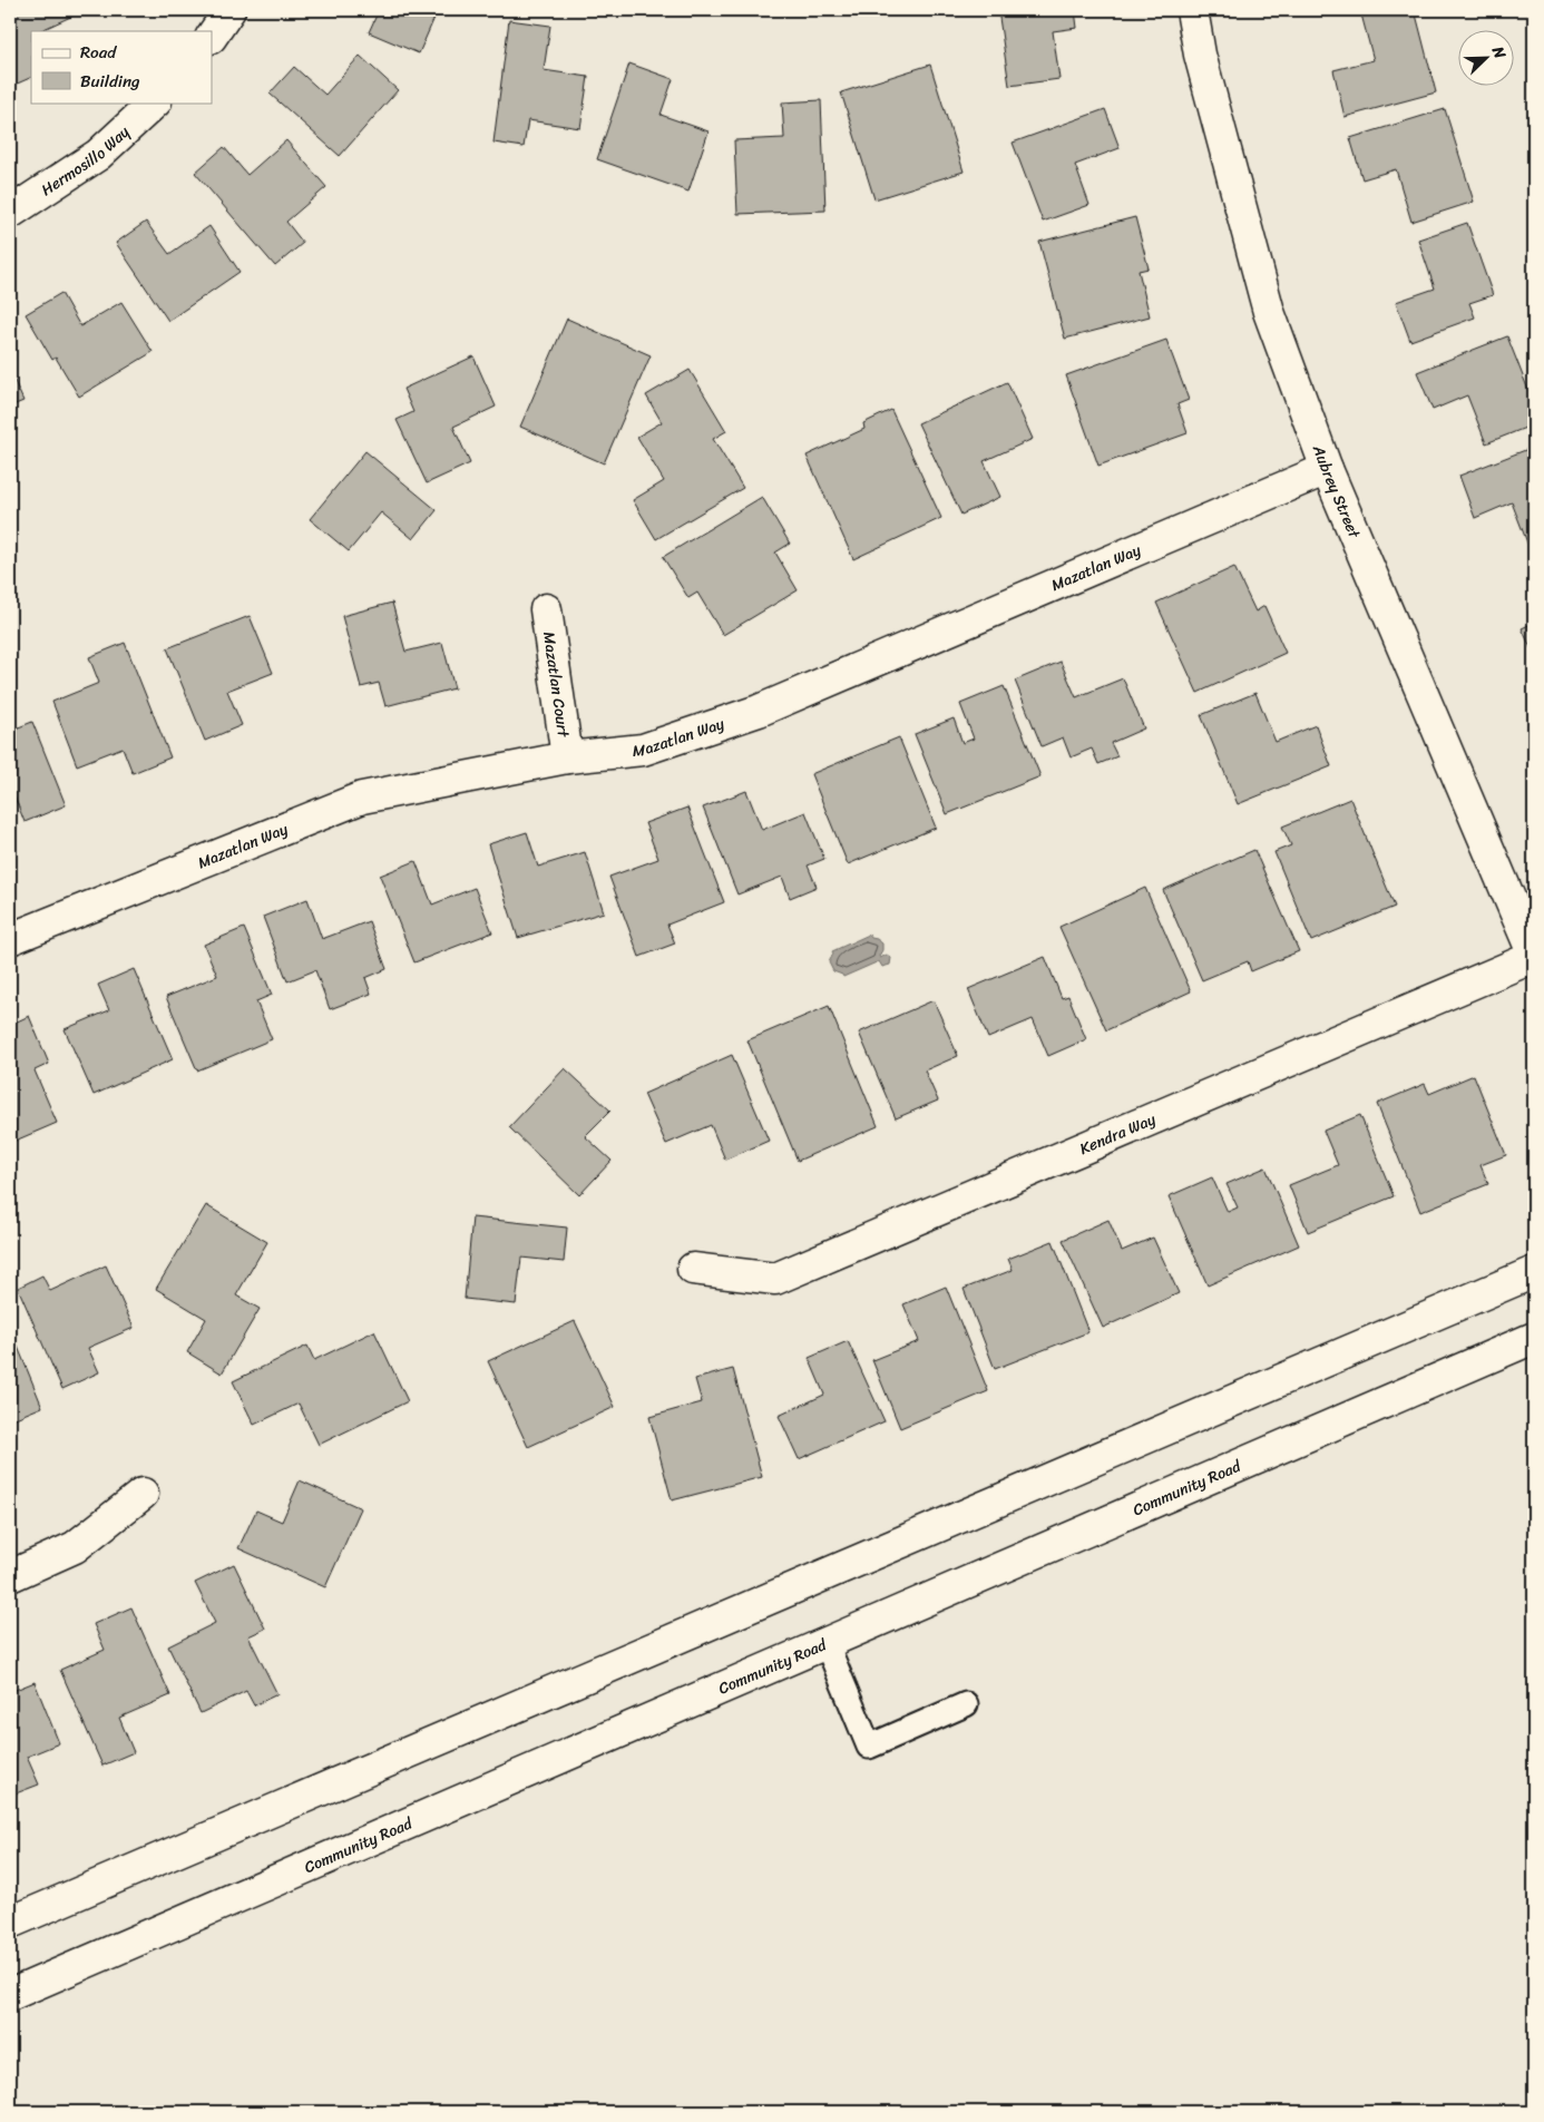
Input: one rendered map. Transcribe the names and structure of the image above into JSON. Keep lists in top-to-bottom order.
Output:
{
  "streets": {
    "street": [
      "Hermosillo Way",
      "Aubrey Street",
      "Mazatlan Way",
      "Mazatlan Court",
      "Kendra Way",
      "Community Road"
    ]
  },
  "crossings": [
    ["Aubrey Street", "Mazatlan Way"],
    ["Aubrey Street", "Kendra Way"],
    ["Mazatlan Way", "Mazatlan Court"]
  ],
  "legend": ["Road", "Building"],
  "north": "top right"
}
